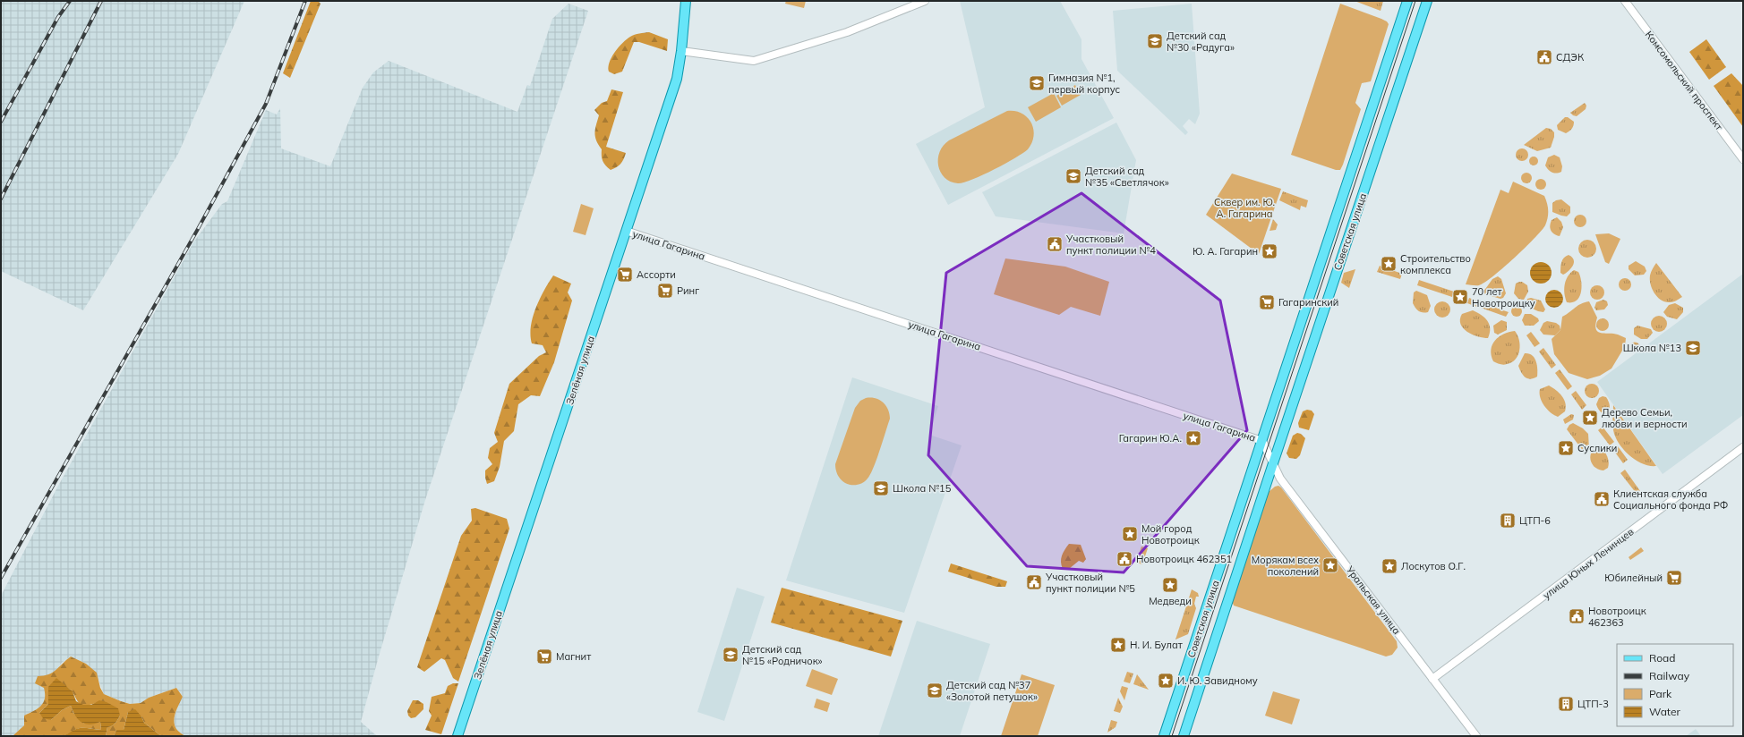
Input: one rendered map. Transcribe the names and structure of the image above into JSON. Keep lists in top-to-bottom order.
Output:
{
  "streets": {
    "main road": ["Советская улица", "Зелёная улица"],
    "street": [
      "Комсомольский проспект",
      "улица Гагарина",
      "улица Юных Ленинцев",
      "Уральская улица"
    ]
  },
  "crossings": [
    ["Советская улица", "улица Гагарина"],
    ["Советская улица", "Уральская улица"],
    ["улица Гагарина", "Зелёная улица"],
    ["улица Юных Ленинцев", "Уральская улица"]
  ],
  "parks": ["Сквер им. Ю. А. Гагарина"],
  "places": {
    "school or university": [
      "Детский сад №30 «Радуга»",
      "Гимназия №1, первый корпус",
      "Детский сад №35 «Светлячок»",
      "Школа №13",
      "Школа №15",
      "Детский сад №15 «Родничок»",
      "Детский сад №37 «Золотой петушок»"
    ],
    "public building": [
      "СДЭК",
      "Участковый пункт полиции №4",
      "Клиентская служба Социального фонда РФ",
      "Новотроицк 462351",
      "Участковый пункт полиции №5",
      "Новотроицк 462363"
    ],
    "place": [
      "Ю. А. Гагарин",
      "Строительство комплекса",
      "70 лет Новотроицку",
      "Дерево Семьи, любви и верности",
      "Гагарин Ю.А.",
      "Суслики",
      "Мой город Новотроицк",
      "Морякам всех поколений",
      "Лоскутов О.Г.",
      "Медведи",
      "Н. И. Булат",
      "И. Ю. Завидному"
    ],
    "supermarket": [
      "Ассорти",
      "Ринг",
      "Гагаринский",
      "Юбилейный",
      "Магнит"
    ],
    "building": ["ЦТП-6", "ЦТП-3"]
  },
  "legend": [
    "Road",
    "Railway",
    "Park",
    "Water"
  ]
}
